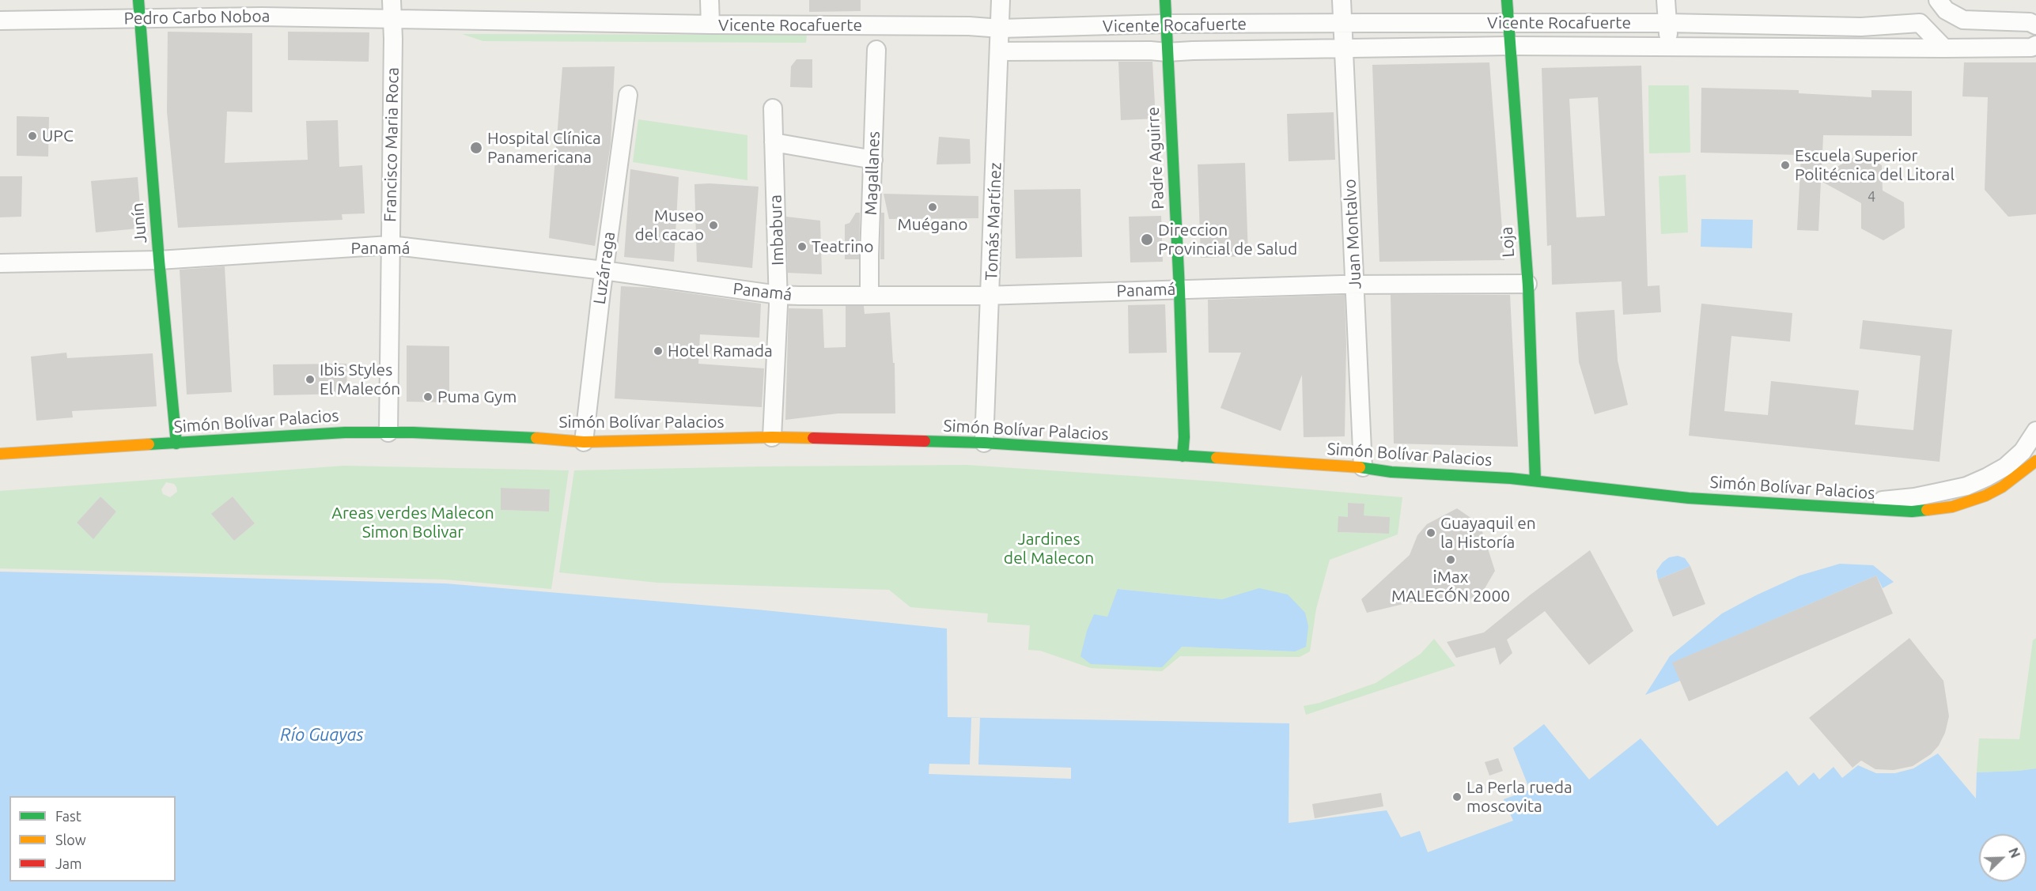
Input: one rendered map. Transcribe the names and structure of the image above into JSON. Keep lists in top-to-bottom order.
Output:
{
  "streets": {
    "main road": [
      "Padre Aguirre",
      "Junín",
      "Loja",
      "Simón Bolívar Palacios"
    ],
    "street": [
      "Pedro Carbo Noboa",
      "Vicente Rocafuerte",
      "Francisco Maria Roca",
      "Magallanes",
      "Tomás Martínez",
      "Imbabura",
      "Juan Montalvo",
      "Panamá",
      "Luzárraga"
    ]
  },
  "crossings": [
    ["Pedro Carbo Noboa", "Vicente Rocafuerte"],
    ["Pedro Carbo Noboa", "Francisco Maria Roca"],
    ["Pedro Carbo Noboa", "Junín"],
    ["Vicente Rocafuerte", "Francisco Maria Roca"],
    ["Vicente Rocafuerte", "Padre Aguirre"],
    ["Vicente Rocafuerte", "Tomás Martínez"],
    ["Vicente Rocafuerte", "Juan Montalvo"],
    ["Vicente Rocafuerte", "Loja"],
    ["Francisco Maria Roca", "Panamá"],
    ["Francisco Maria Roca", "Simón Bolívar Palacios"],
    ["Padre Aguirre", "Panamá"],
    ["Padre Aguirre", "Simón Bolívar Palacios"],
    ["Magallanes", "Panamá"],
    ["Tomás Martínez", "Panamá"],
    ["Tomás Martínez", "Simón Bolívar Palacios"],
    ["Junín", "Panamá"],
    ["Junín", "Simón Bolívar Palacios"],
    ["Imbabura", "Panamá"],
    ["Imbabura", "Simón Bolívar Palacios"],
    ["Juan Montalvo", "Panamá"],
    ["Juan Montalvo", "Simón Bolívar Palacios"],
    ["Loja", "Panamá"],
    ["Loja", "Simón Bolívar Palacios"],
    ["Panamá", "Luzárraga"],
    ["Luzárraga", "Simón Bolívar Palacios"]
  ],
  "water": ["Río Guayas"],
  "parks": ["Areas verdes Malecon Simon Bolivar", "Jardines del Malecon"],
  "places": [
    "UPC",
    "Hospital Clínica Panamericana",
    "Escuela Superior Politécnica del Litoral",
    "Muégano",
    "Museo del cacao",
    "Direccion Provincial de Salud",
    "Teatrino",
    "Hotel Ramada",
    "Ibis Styles El Malecón",
    "Puma Gym",
    "Guayaquil en la Historía",
    "iMax MALECÓN 2000",
    "La Perla rueda moscovita"
  ],
  "house_numbers": ["4"],
  "legend": ["Fast", "Slow", "Jam"],
  "north": "top right"
}
